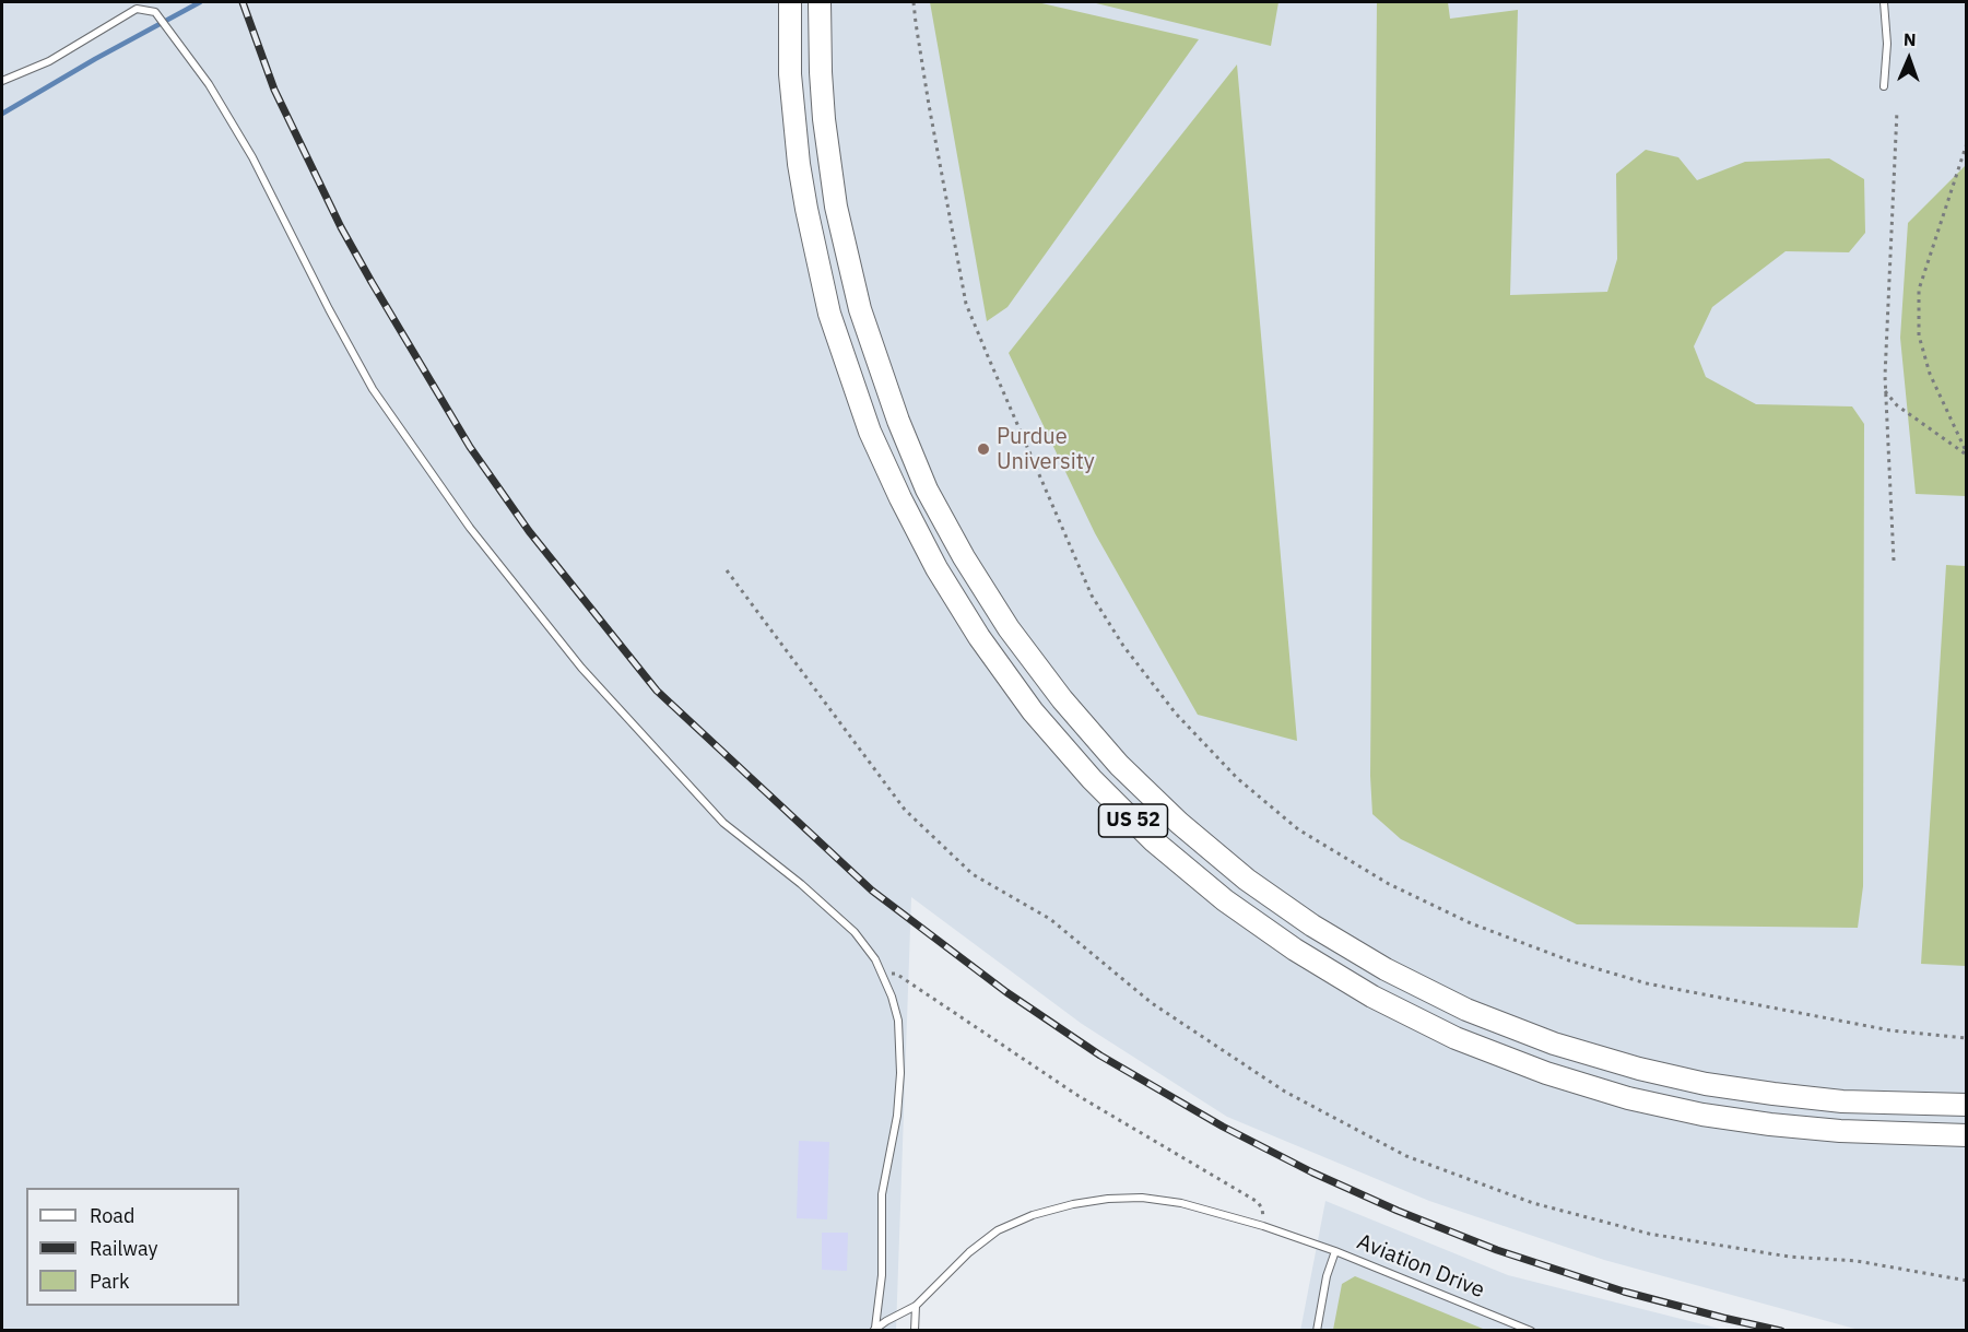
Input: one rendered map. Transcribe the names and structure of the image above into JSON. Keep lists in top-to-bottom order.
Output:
{
  "streets": {
    "main road": ["US 52"],
    "lane": ["Aviation Drive"]
  },
  "places": ["Purdue University"],
  "legend": ["Road", "Railway", "Park"],
  "north": "top"
}
